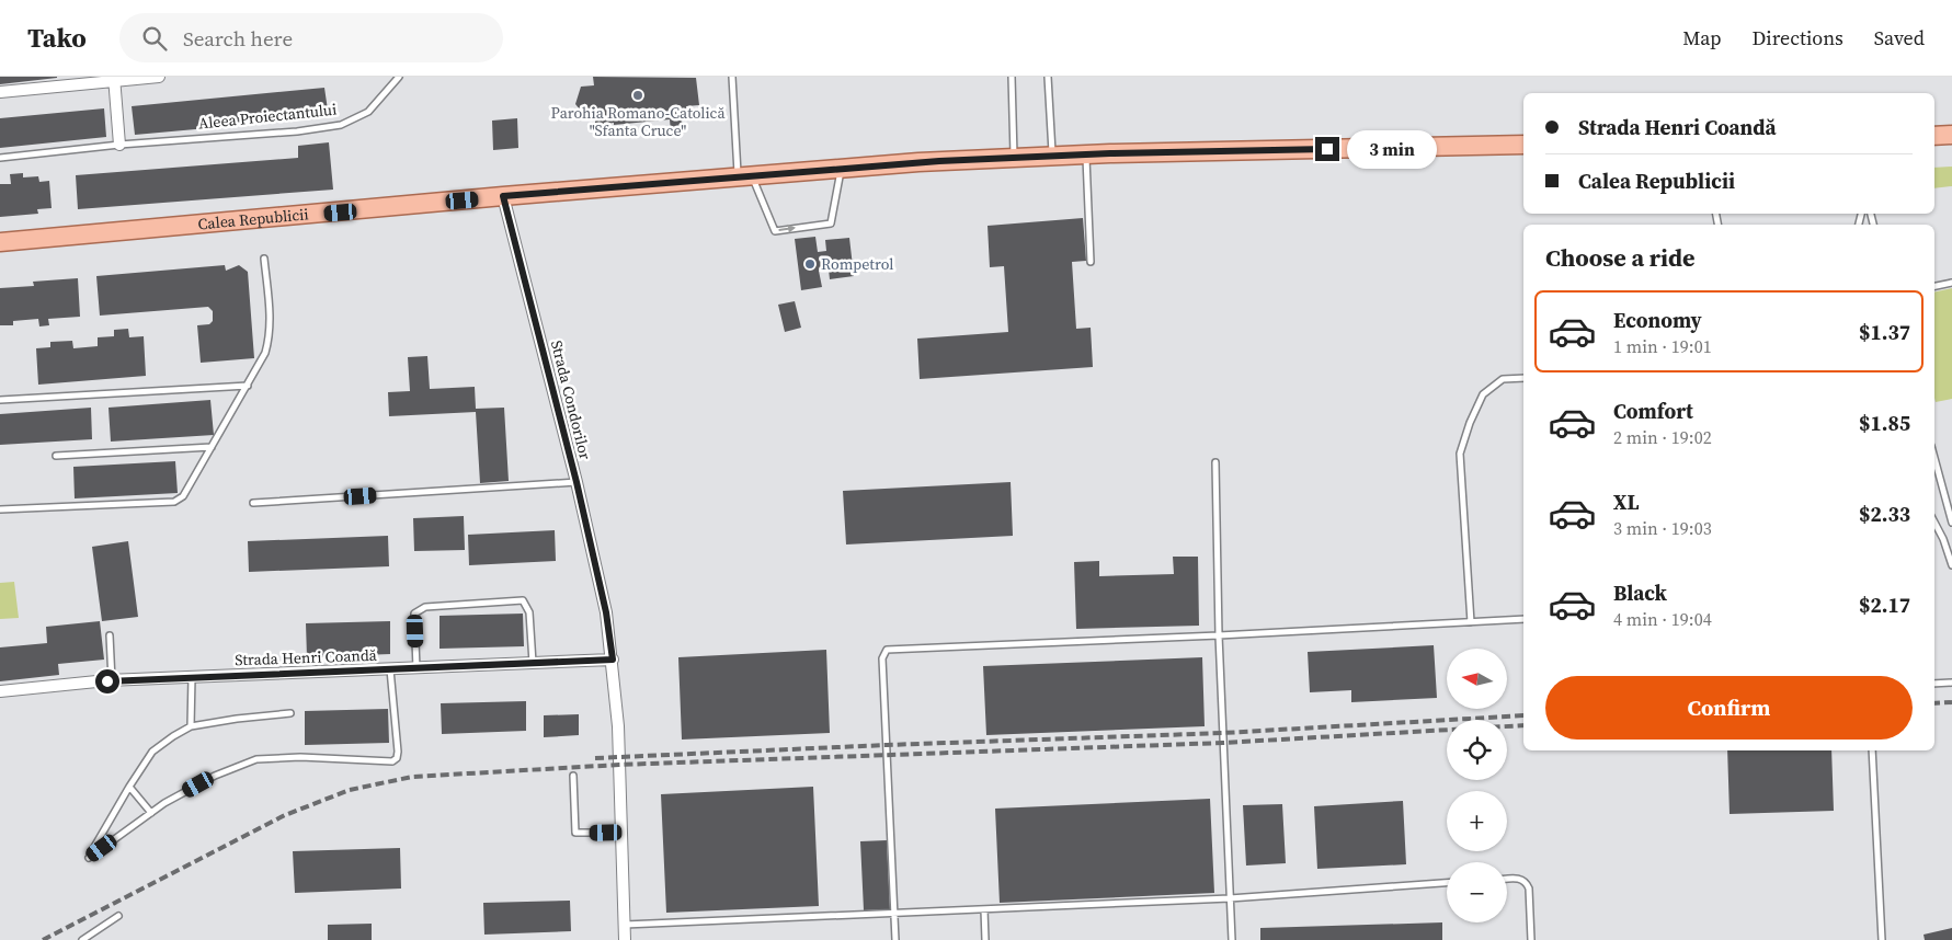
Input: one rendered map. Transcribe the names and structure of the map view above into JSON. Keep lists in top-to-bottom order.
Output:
{
  "streets": {
    "main road": ["Calea Republicii"],
    "street": ["Strada Condorilor", "Strada Henri Coandă"],
    "lane": ["Aleea Proiectantului"]
  },
  "crossings": [
    ["Calea Republicii", "Strada Condorilor"],
    ["Strada Condorilor", "Strada Henri Coandă"]
  ],
  "places": ["Parohia Romano-Catolică \"Sfanta Cruce\"", "Rompetrol"],
  "north": "left",
  "page": {
    "header": "Tako",
    "search": "Search here",
    "nav": ["Map", "Directions", "Saved"],
    "banner": ["Strada Henri Coandă", "Calea Republicii"],
    "bubble": "3 min",
    "heading": "Choose a ride",
    "list": [
      {
        "name": "Economy",
        "note": "1 min · 19:01",
        "value": "$1.37"
      },
      {
        "name": "Comfort",
        "note": "2 min · 19:02",
        "value": "$1.85"
      },
      {
        "name": "XL",
        "note": "3 min · 19:03",
        "value": "$2.33"
      },
      {
        "name": "Black",
        "note": "4 min · 19:04",
        "value": "$2.17"
      }
    ],
    "map_buttons": ["+", "−"],
    "buttons": "Confirm"
  }
}
